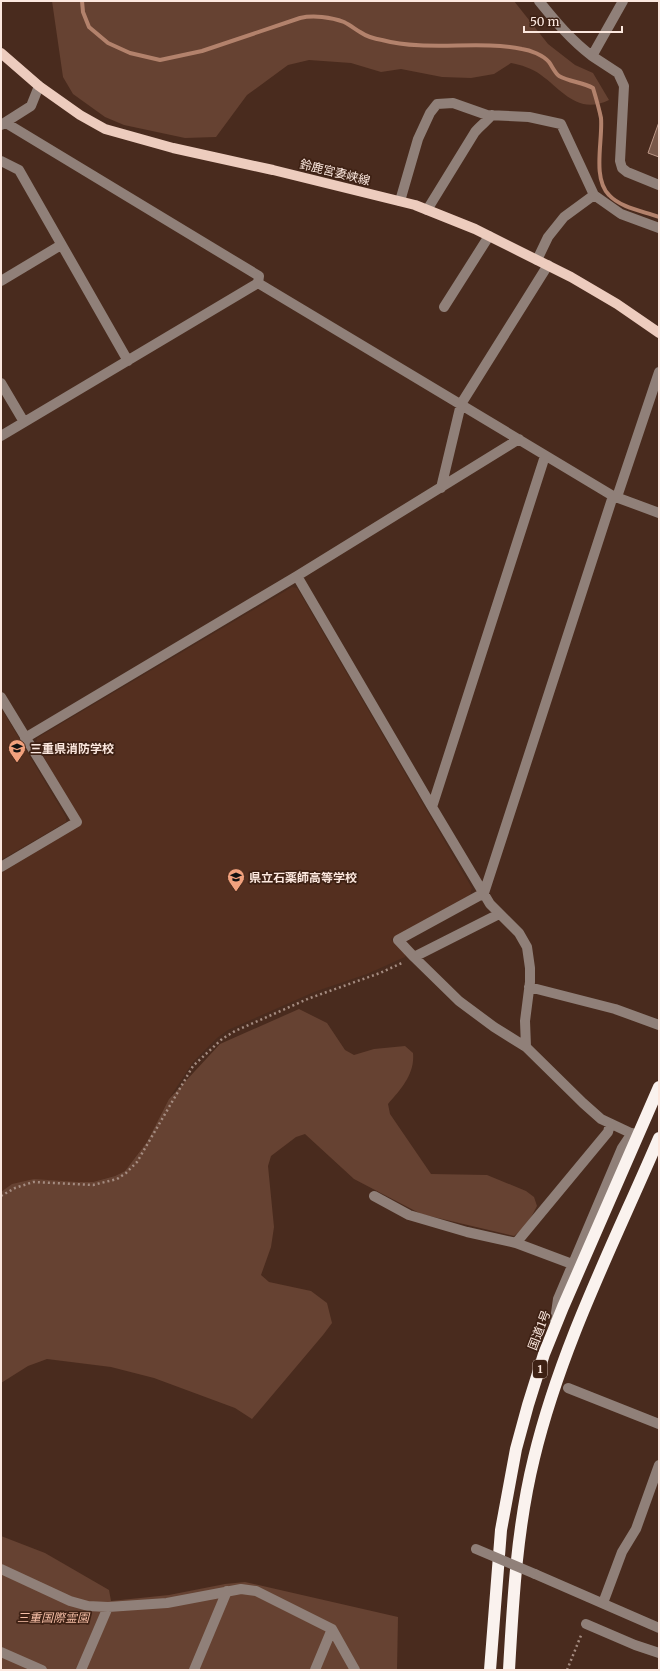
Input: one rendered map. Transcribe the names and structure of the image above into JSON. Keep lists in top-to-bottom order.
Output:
{
  "streets": {
    "highway": ["国道1号", "1"],
    "main road": ["鈴鹿宮妻峡線"]
  },
  "parks": ["三重国際霊園"],
  "places": {
    "school or university": ["三重県消防学校", "県立石薬師高等学校"]
  },
  "scale_bar": "50 m"
}
